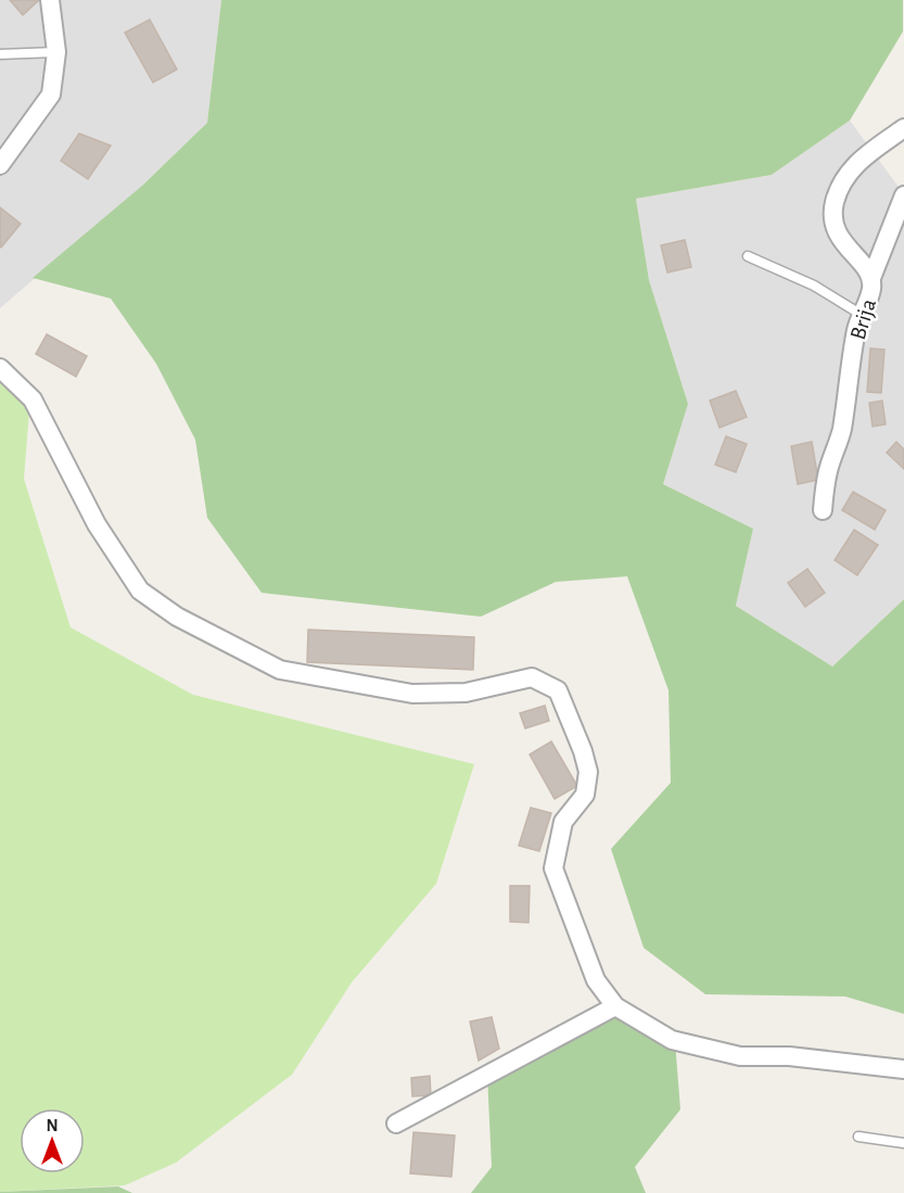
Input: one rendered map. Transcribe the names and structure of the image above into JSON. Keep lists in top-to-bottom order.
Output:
{
  "streets": {
    "street": ["Brija"]
  },
  "north": "top"
}
